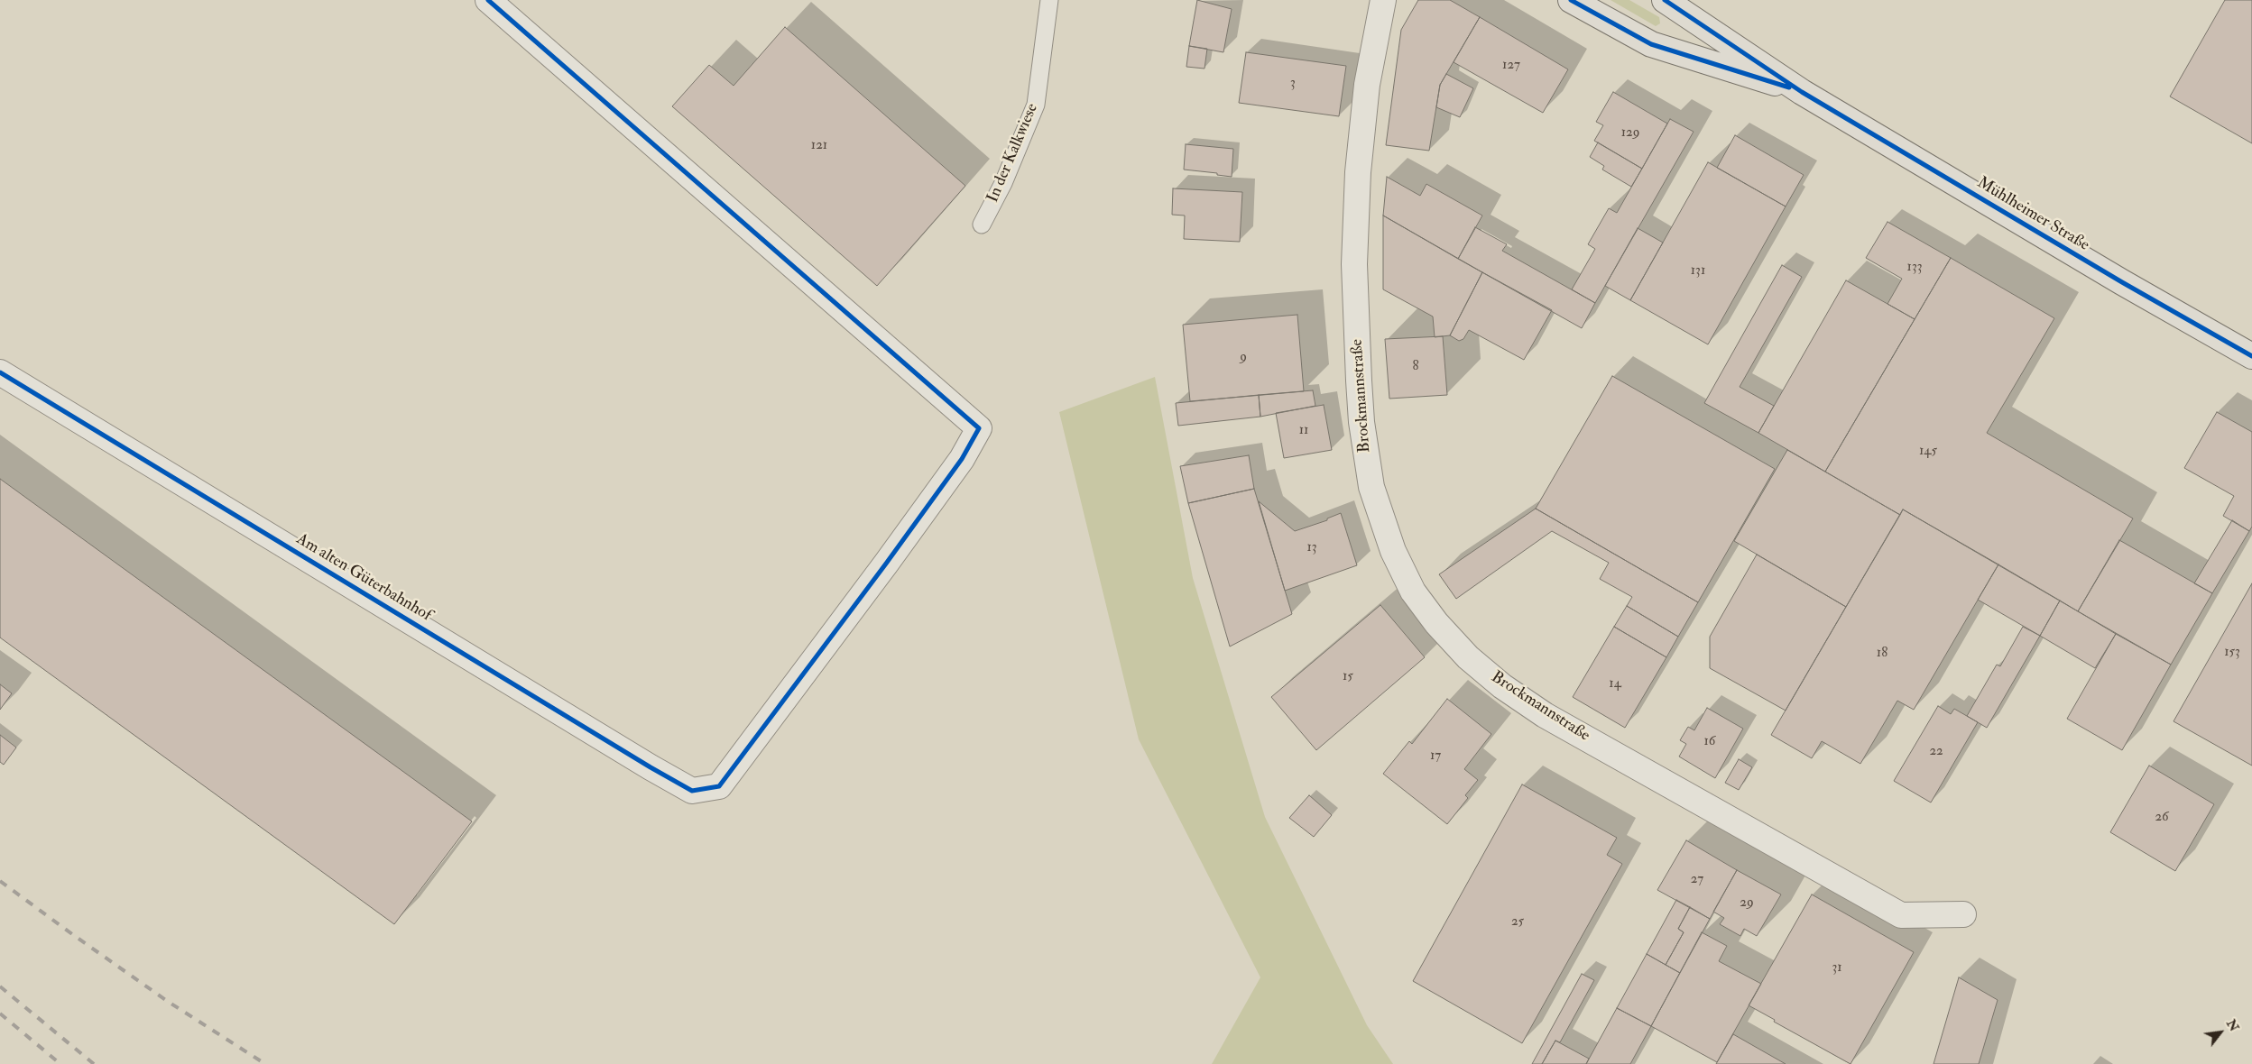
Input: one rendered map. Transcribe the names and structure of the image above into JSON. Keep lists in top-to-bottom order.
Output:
{
  "streets": {
    "main road": ["Mühlheimer Straße"],
    "street": ["Brockmannstraße", "Am alten Güterbahnhof"],
    "lane": ["In der Kalkwiese"]
  },
  "house_numbers": [
    "127",
    "3",
    "129",
    "121",
    "133",
    "131",
    "9",
    "8",
    "11",
    "145",
    "13",
    "153",
    "18",
    "15",
    "14",
    "16",
    "22",
    "17",
    "26",
    "27",
    "29",
    "25",
    "31"
  ],
  "north": "top right"
}
